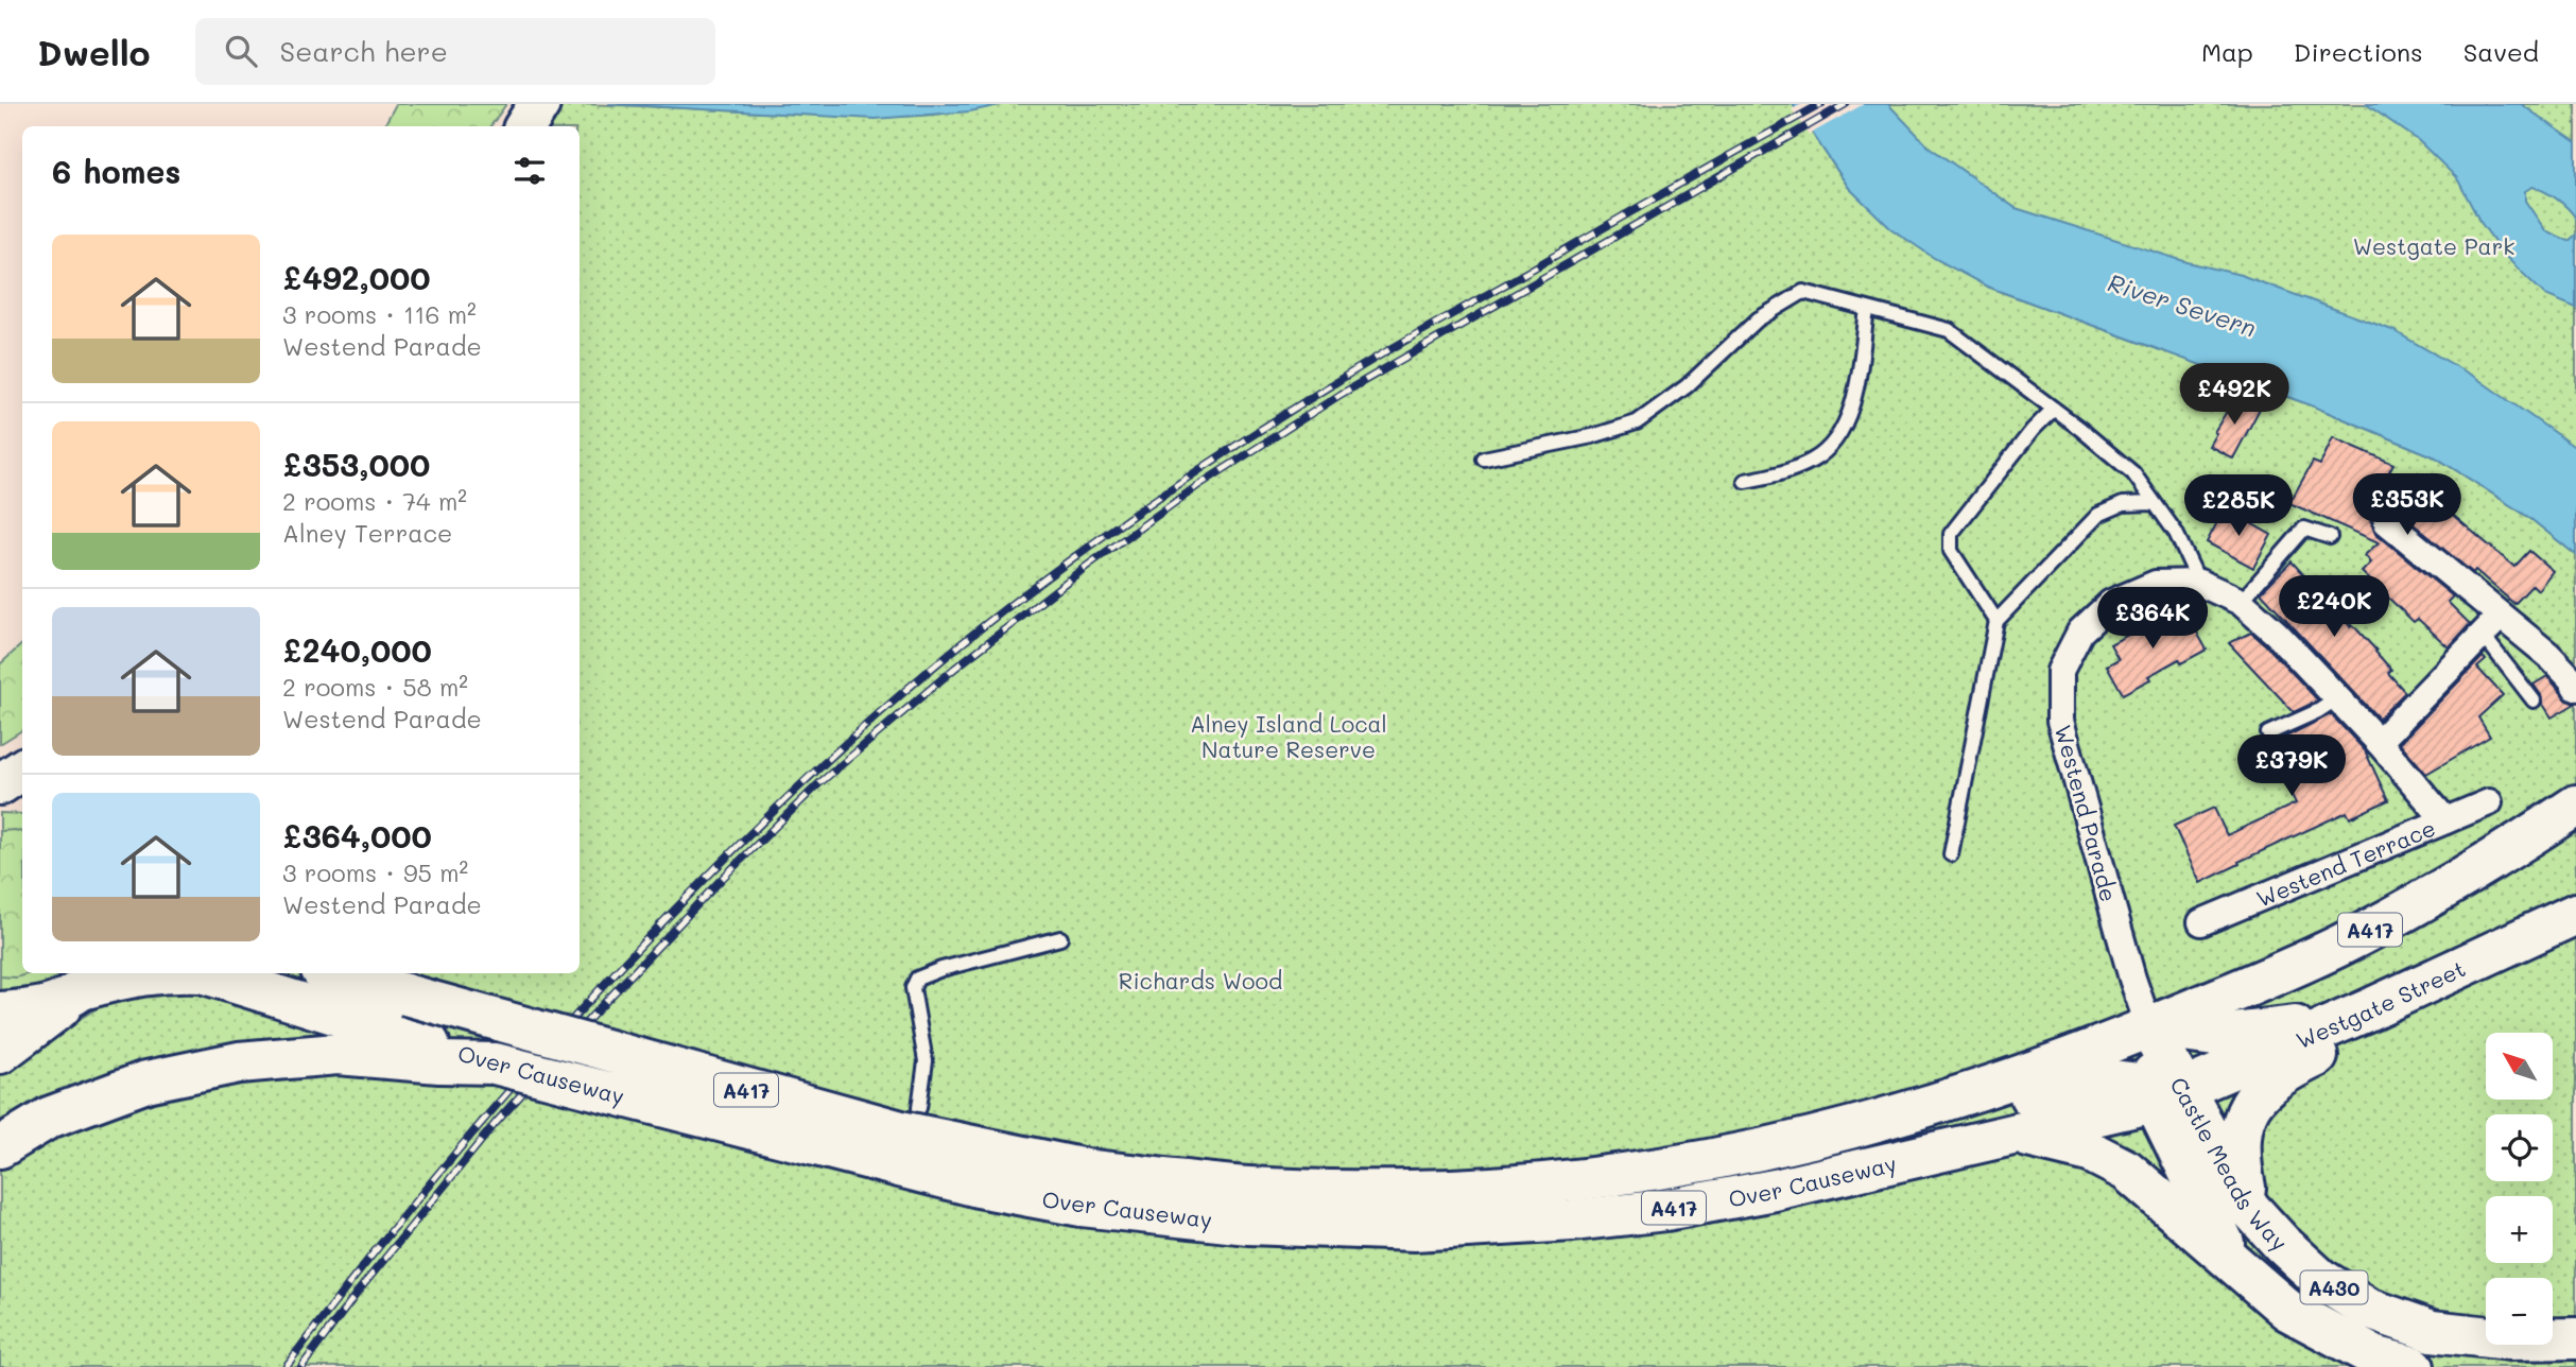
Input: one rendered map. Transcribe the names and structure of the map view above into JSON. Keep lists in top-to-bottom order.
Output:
{
  "streets": {
    "main road": [
      "A417",
      "Westgate Street",
      "Over Causeway",
      "Castle Meads Way",
      "A430"
    ],
    "street": ["Westend Parade", "Westend Terrace"]
  },
  "crossings": [
    ["Westend Parade", "Westend Terrace"],
    ["Westend Parade", "A417"],
    ["Westend Parade", "Over Causeway"],
    ["Westend Parade", "Castle Meads Way"],
    ["A417", "Westgate Street"],
    ["A417", "Over Causeway"],
    ["A417", "Castle Meads Way"],
    ["Westgate Street", "Over Causeway"],
    ["Westgate Street", "Castle Meads Way"],
    ["Over Causeway", "Castle Meads Way"]
  ],
  "water": ["River Severn"],
  "parks": ["Westgate Park", "Alney Island Local Nature Reserve", "Richards Wood"],
  "north": "top left",
  "page": {
    "header": "Dwello",
    "search": "Search here",
    "nav": ["Map", "Directions", "Saved"],
    "heading": "6 homes",
    "list": [
      {
        "name": "£492,000",
        "note": "3 rooms · 116 m² · Westend Parade"
      },
      {
        "name": "£353,000",
        "note": "2 rooms · 74 m² · Alney Terrace"
      },
      {
        "name": "£240,000",
        "note": "2 rooms · 58 m² · Westend Parade"
      },
      {
        "name": "£364,000",
        "note": "3 rooms · 95 m² · Westend Parade"
      }
    ],
    "price": [
      "£492K",
      "£353K",
      "£285K",
      "£240K",
      "£364K",
      "£379K"
    ],
    "map_buttons": ["+", "−"]
  }
}
